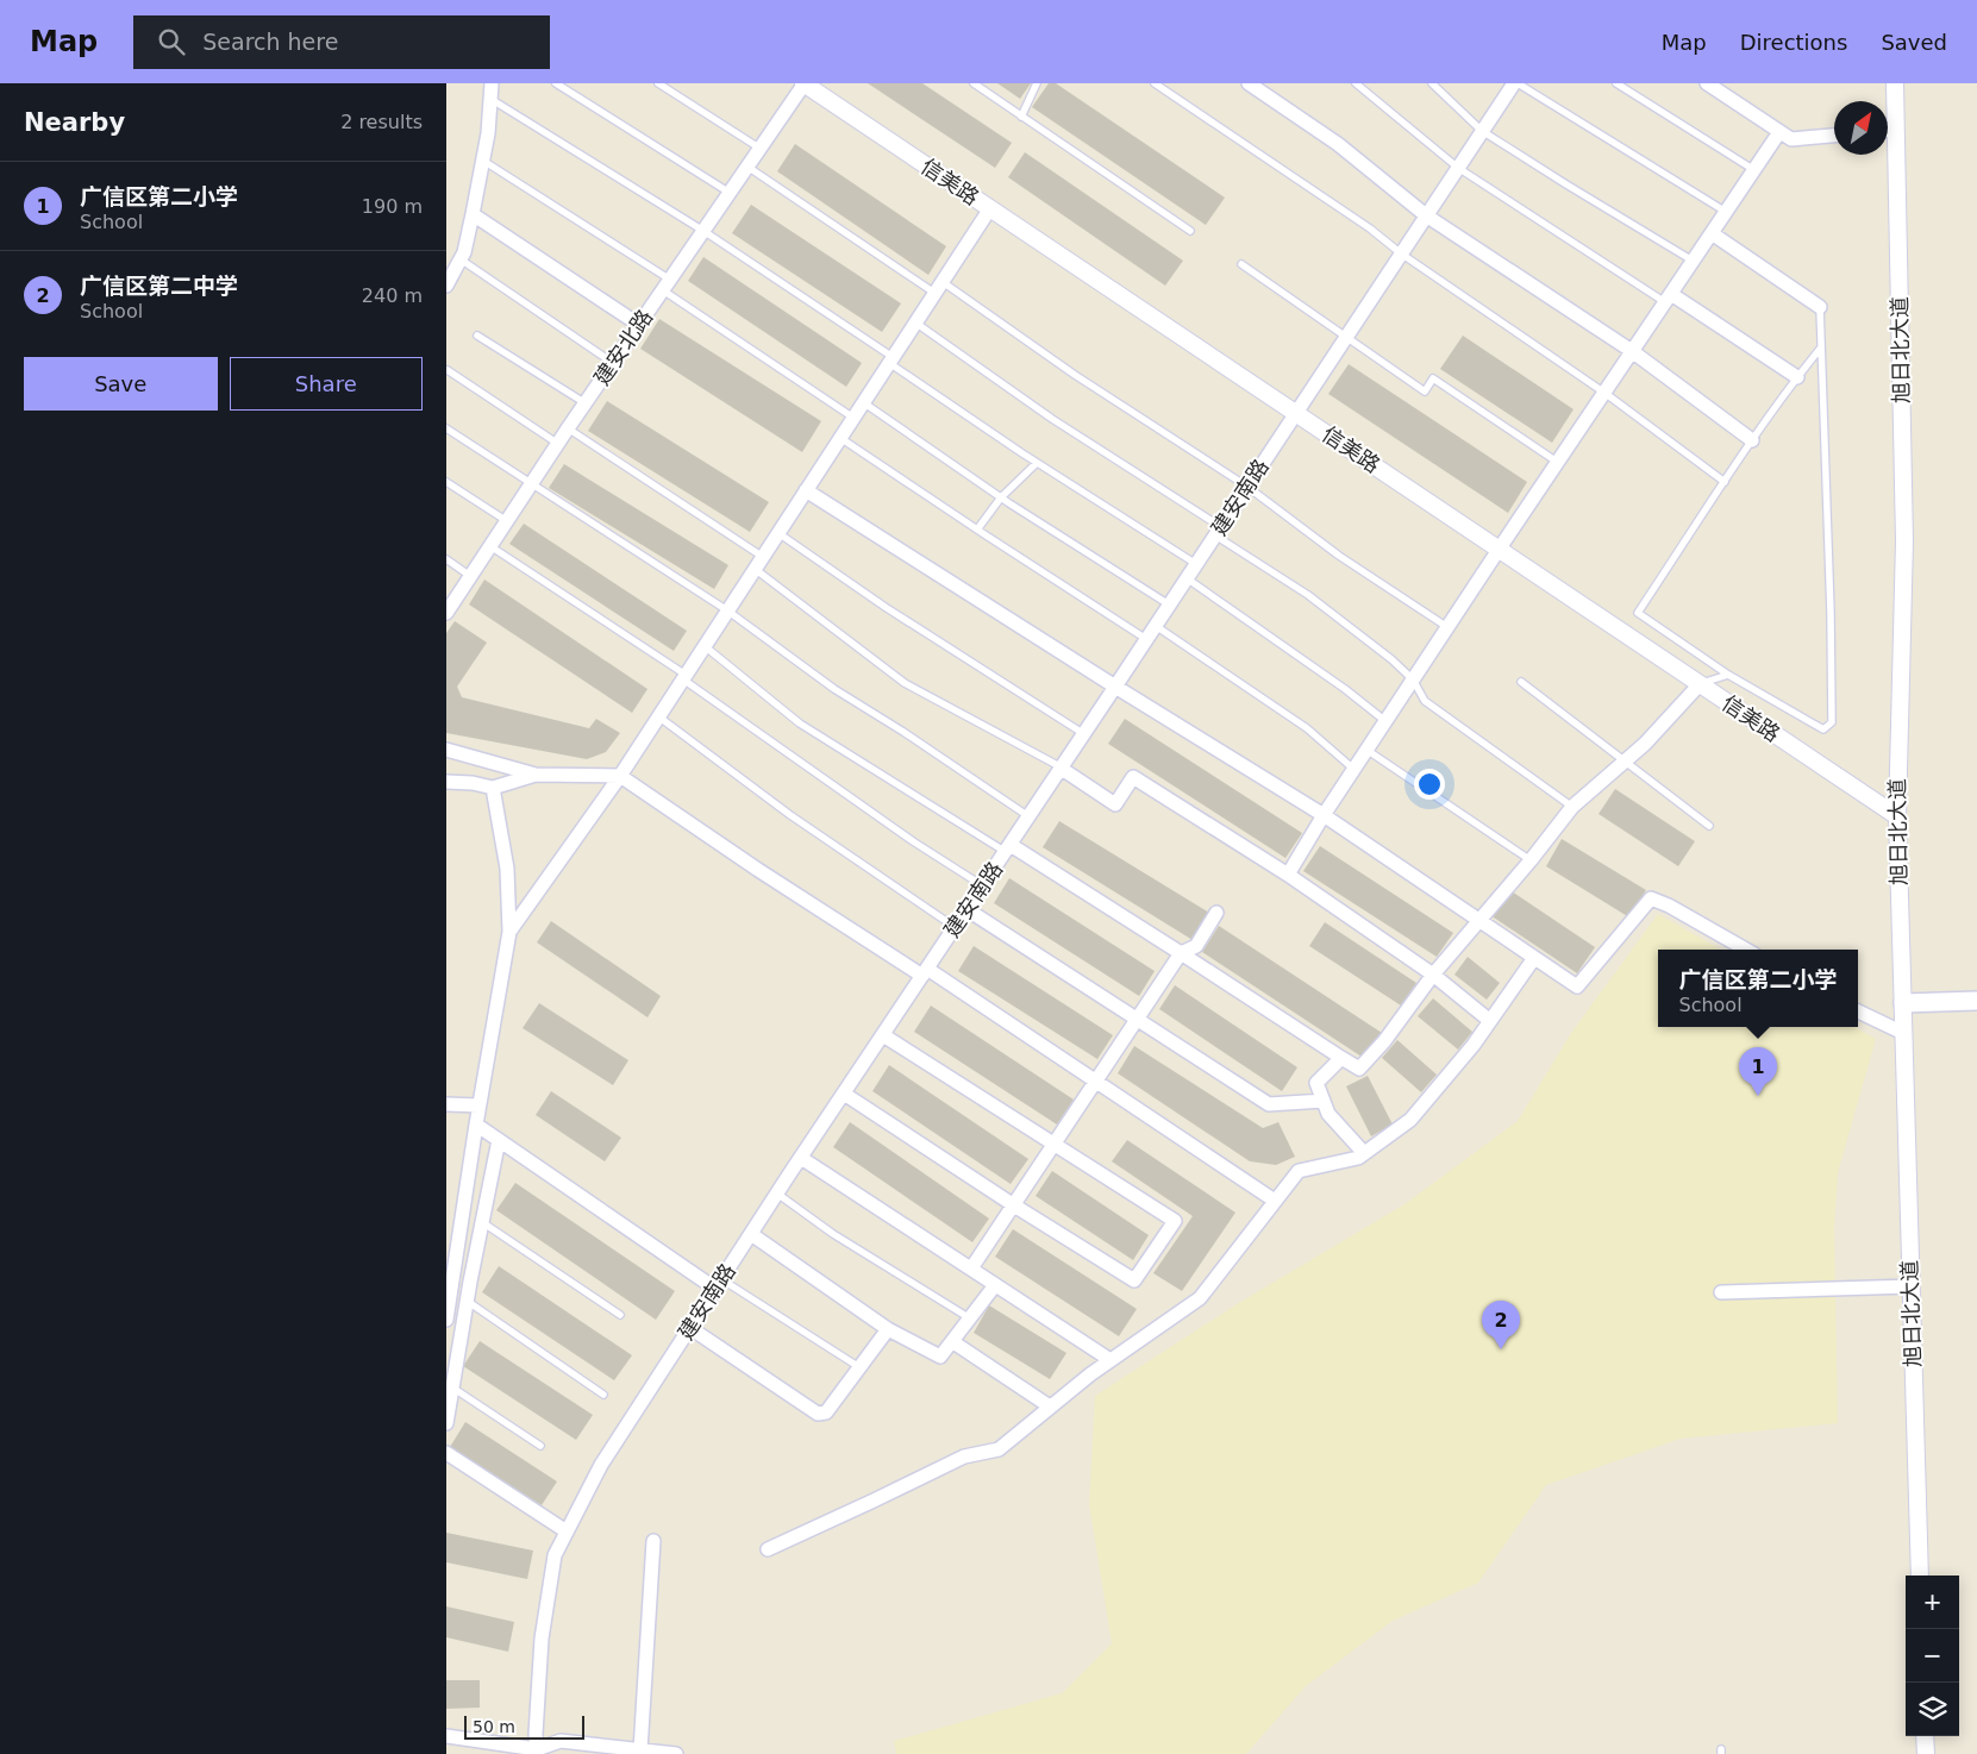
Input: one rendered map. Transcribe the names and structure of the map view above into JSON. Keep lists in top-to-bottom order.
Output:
{
  "streets": {
    "street": [
      "信美路",
      "建安北路",
      "旭日北大道",
      "建安南路"
    ]
  },
  "crossings": [
    ["信美路", "建安北路"],
    ["信美路", "旭日北大道"],
    ["信美路", "建安南路"]
  ],
  "scale_bar": "50 m",
  "north": "top right",
  "page": {
    "header": "Map",
    "search": "Search here",
    "nav": ["Map", "Directions", "Saved"],
    "heading": ["Nearby", "2 results"],
    "list": [
      {
        "mark": "1",
        "name": "广信区第二小学",
        "note": "School",
        "value": "190 m"
      },
      {
        "mark": "2",
        "name": "广信区第二中学",
        "note": "School",
        "value": "240 m"
      }
    ],
    "buttons": ["Save", "Share"],
    "popup": ["广信区第二小学", "School"],
    "pins": ["1", "2"],
    "map_buttons": ["+", "−"],
    "scale": "50 m"
  }
}
